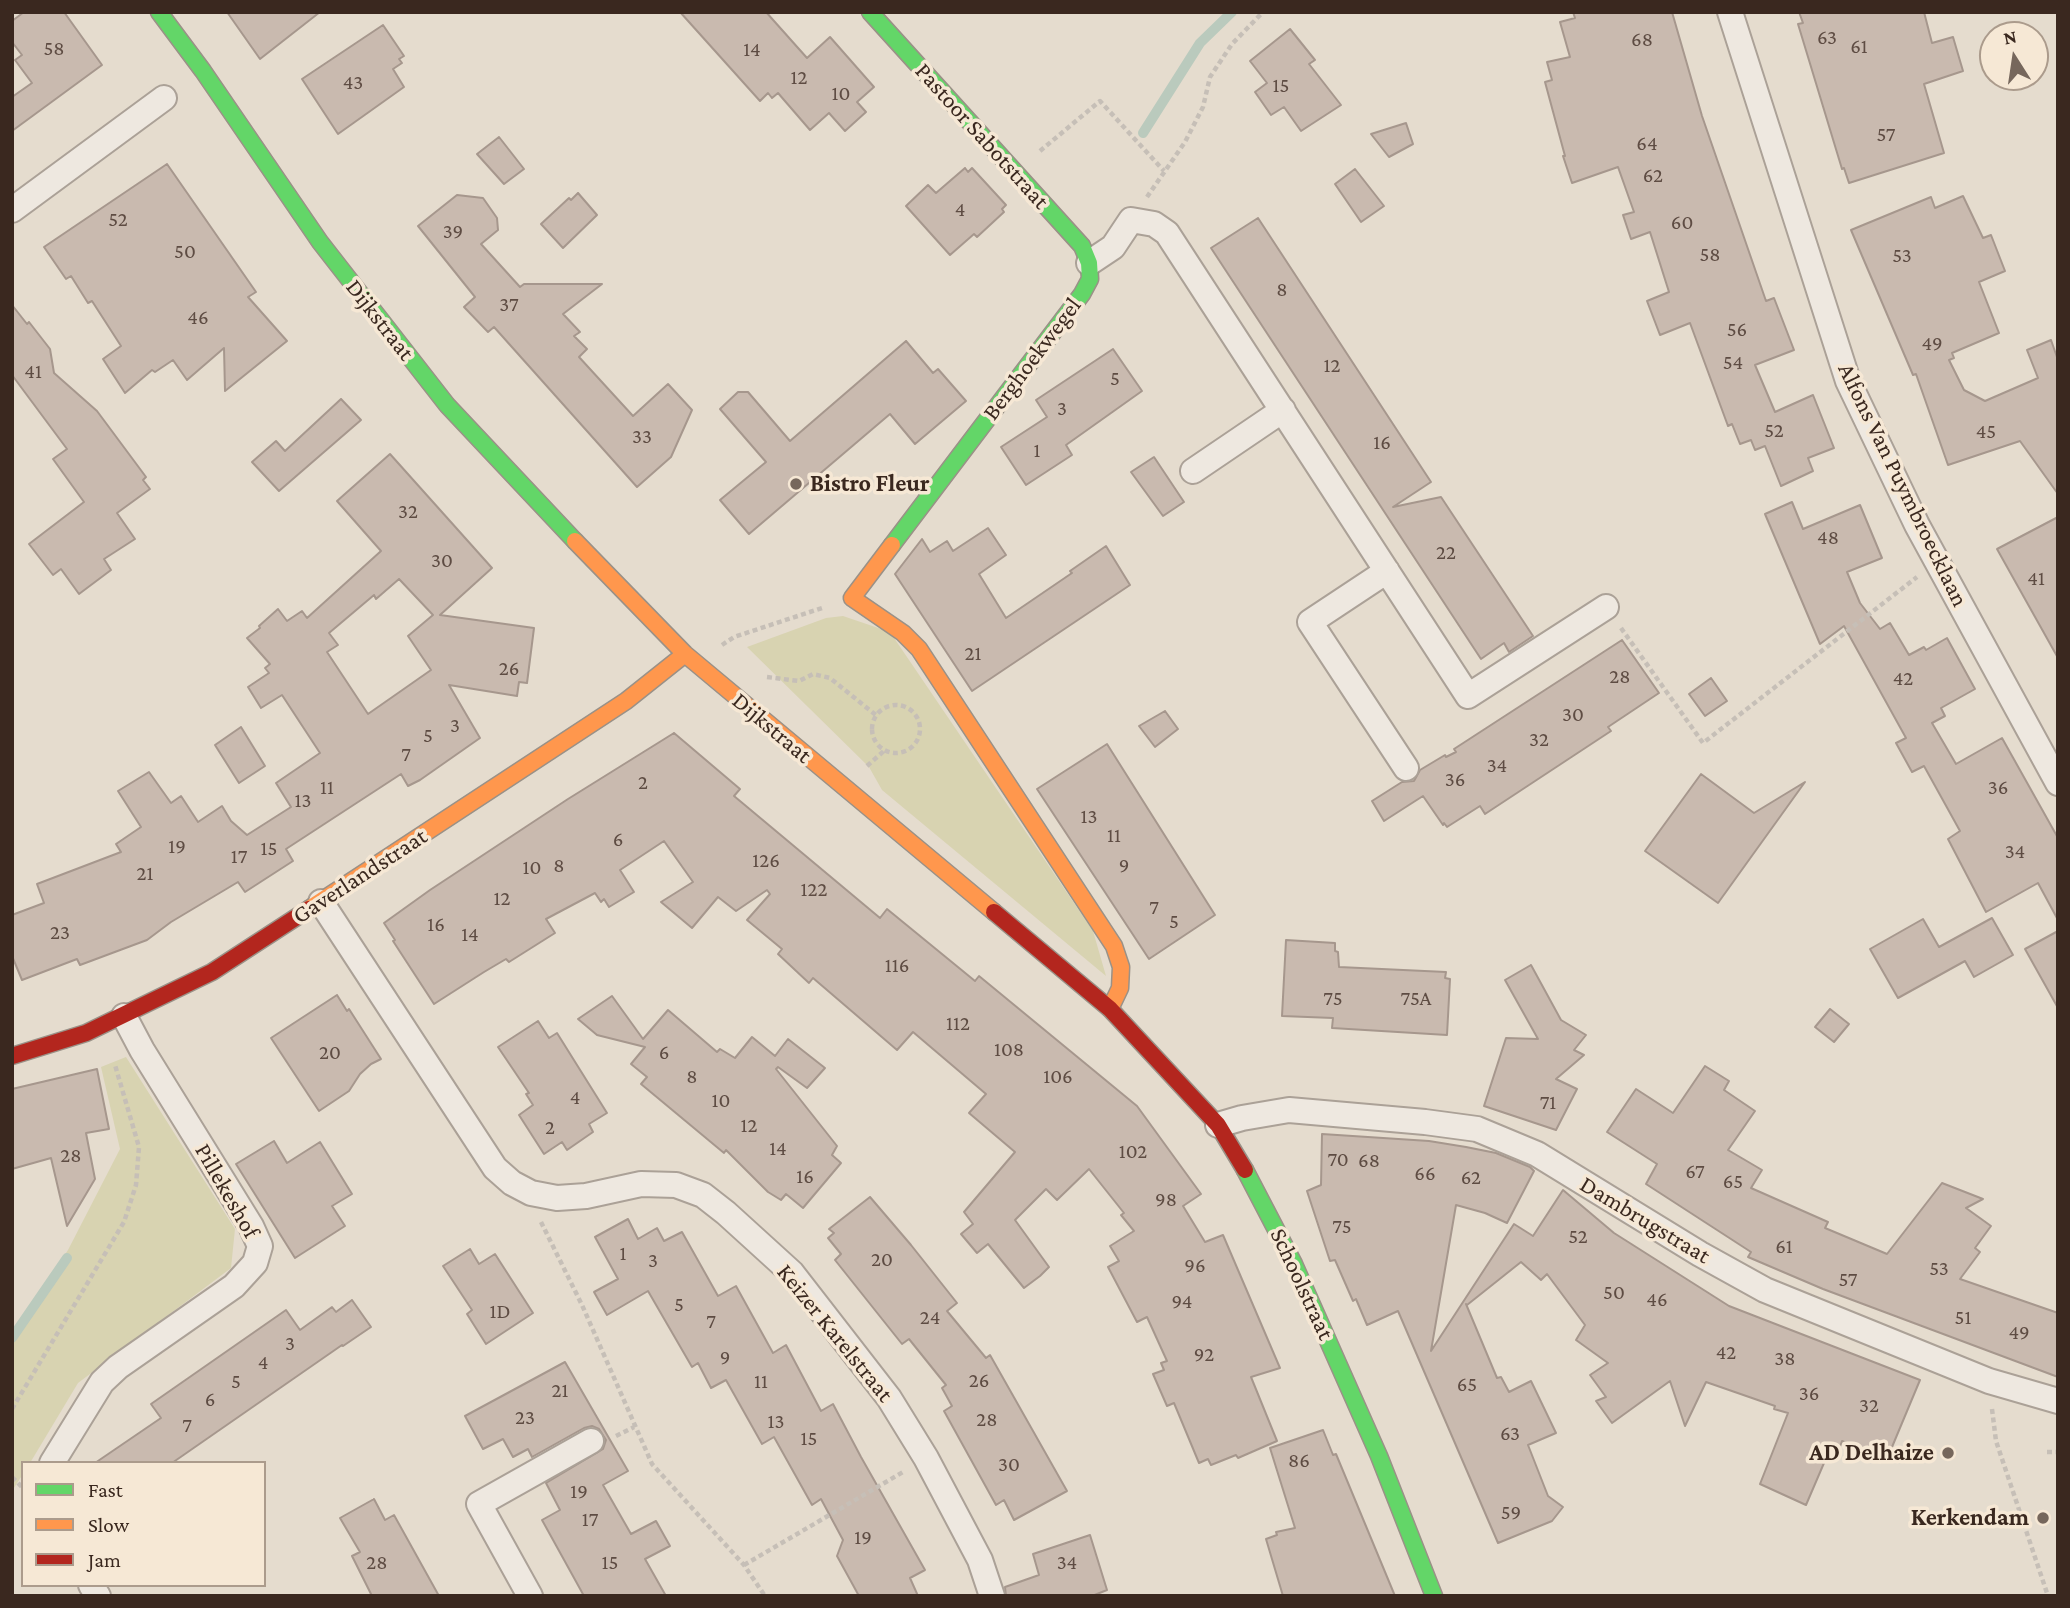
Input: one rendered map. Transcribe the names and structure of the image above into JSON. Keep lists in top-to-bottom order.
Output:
{
  "streets": {
    "main road": [
      "Pastoor Sabotstraat",
      "Dijkstraat",
      "Berghoekwegel",
      "Gaverlandstraat",
      "Schoolstraat"
    ],
    "street": [
      "Alfons Van Puymbroecklaan",
      "Pillekeshof",
      "Dambrugstraat",
      "Keizer Karelstraat"
    ]
  },
  "crossings": [
    ["Pastoor Sabotstraat", "Berghoekwegel"],
    ["Dijkstraat", "Gaverlandstraat"],
    ["Dijkstraat", "Schoolstraat"],
    ["Gaverlandstraat", "Pillekeshof"],
    ["Gaverlandstraat", "Keizer Karelstraat"],
    ["Dambrugstraat", "Schoolstraat"]
  ],
  "places": ["Bistro Fleur", "AD Delhaize", "Kerkendam"],
  "house_numbers": [
    "63",
    "68",
    "61",
    "58",
    "14",
    "12",
    "43",
    "15",
    "10",
    "57",
    "64",
    "62",
    "4",
    "52",
    "60",
    "39",
    "50",
    "58",
    "53",
    "8",
    "37",
    "46",
    "56",
    "49",
    "54",
    "12",
    "41",
    "5",
    "3",
    "52",
    "45",
    "33",
    "16",
    "1",
    "32",
    "48",
    "22",
    "30",
    "41",
    "21",
    "26",
    "28",
    "42",
    "30",
    "3",
    "5",
    "32",
    "7",
    "34",
    "36",
    "2",
    "11",
    "36",
    "13",
    "13",
    "11",
    "6",
    "19",
    "15",
    "34",
    "17",
    "126",
    "8",
    "9",
    "10",
    "21",
    "122",
    "12",
    "7",
    "5",
    "16",
    "23",
    "14",
    "116",
    "75",
    "75A",
    "112",
    "108",
    "20",
    "6",
    "8",
    "106",
    "4",
    "10",
    "71",
    "12",
    "2",
    "14",
    "102",
    "28",
    "70",
    "68",
    "67",
    "66",
    "16",
    "62",
    "65",
    "98",
    "75",
    "52",
    "61",
    "1",
    "20",
    "3",
    "96",
    "53",
    "57",
    "50",
    "46",
    "94",
    "5",
    "1D",
    "24",
    "51",
    "7",
    "49",
    "3",
    "42",
    "92",
    "9",
    "38",
    "4",
    "26",
    "5",
    "11",
    "65",
    "21",
    "36",
    "6",
    "32",
    "23",
    "28",
    "13",
    "7",
    "63",
    "15",
    "86",
    "30",
    "19",
    "59",
    "17",
    "19",
    "28",
    "15",
    "34"
  ],
  "legend": ["Fast", "Slow", "Jam"],
  "north": "top"
}
